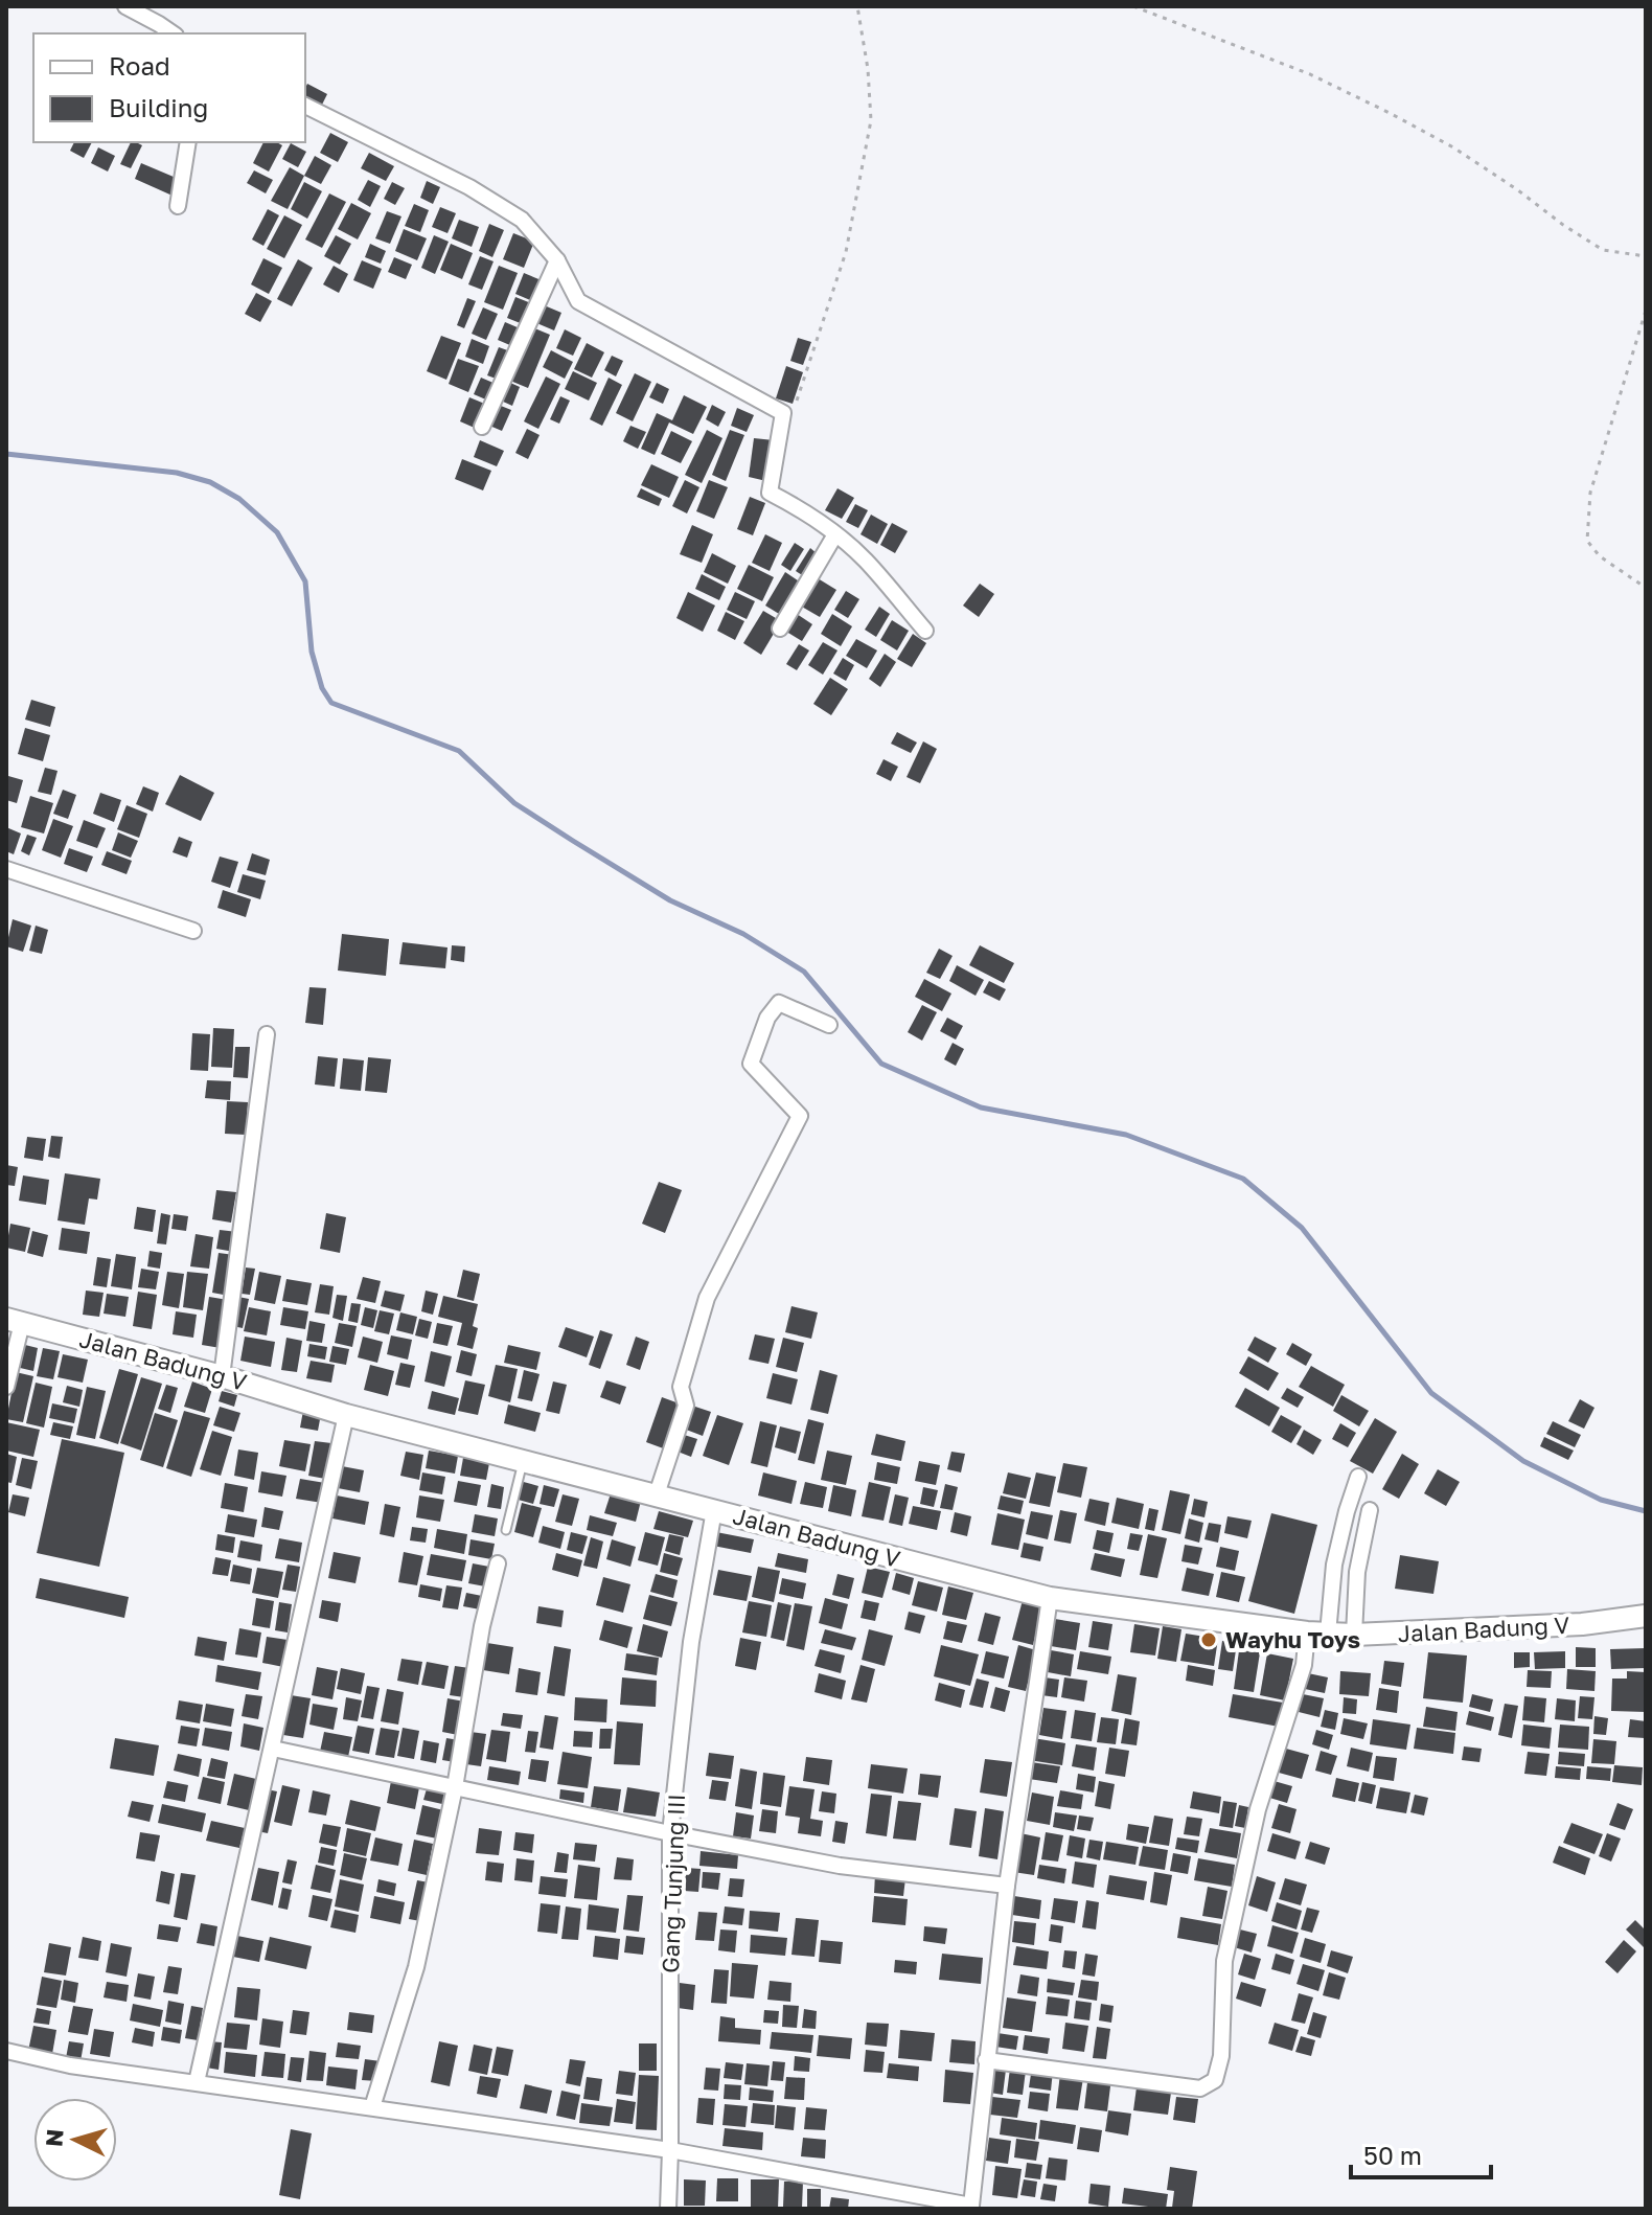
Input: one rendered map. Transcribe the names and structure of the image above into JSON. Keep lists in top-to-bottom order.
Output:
{
  "streets": {
    "main road": ["Jalan Badung V"],
    "street": ["Gang Tunjung III"]
  },
  "crossings": [
    ["Jalan Badung V", "Gang Tunjung III"]
  ],
  "places": ["Wayhu Toys"],
  "legend": ["Road", "Building"],
  "scale_bar": "50 m",
  "north": "left"
}
